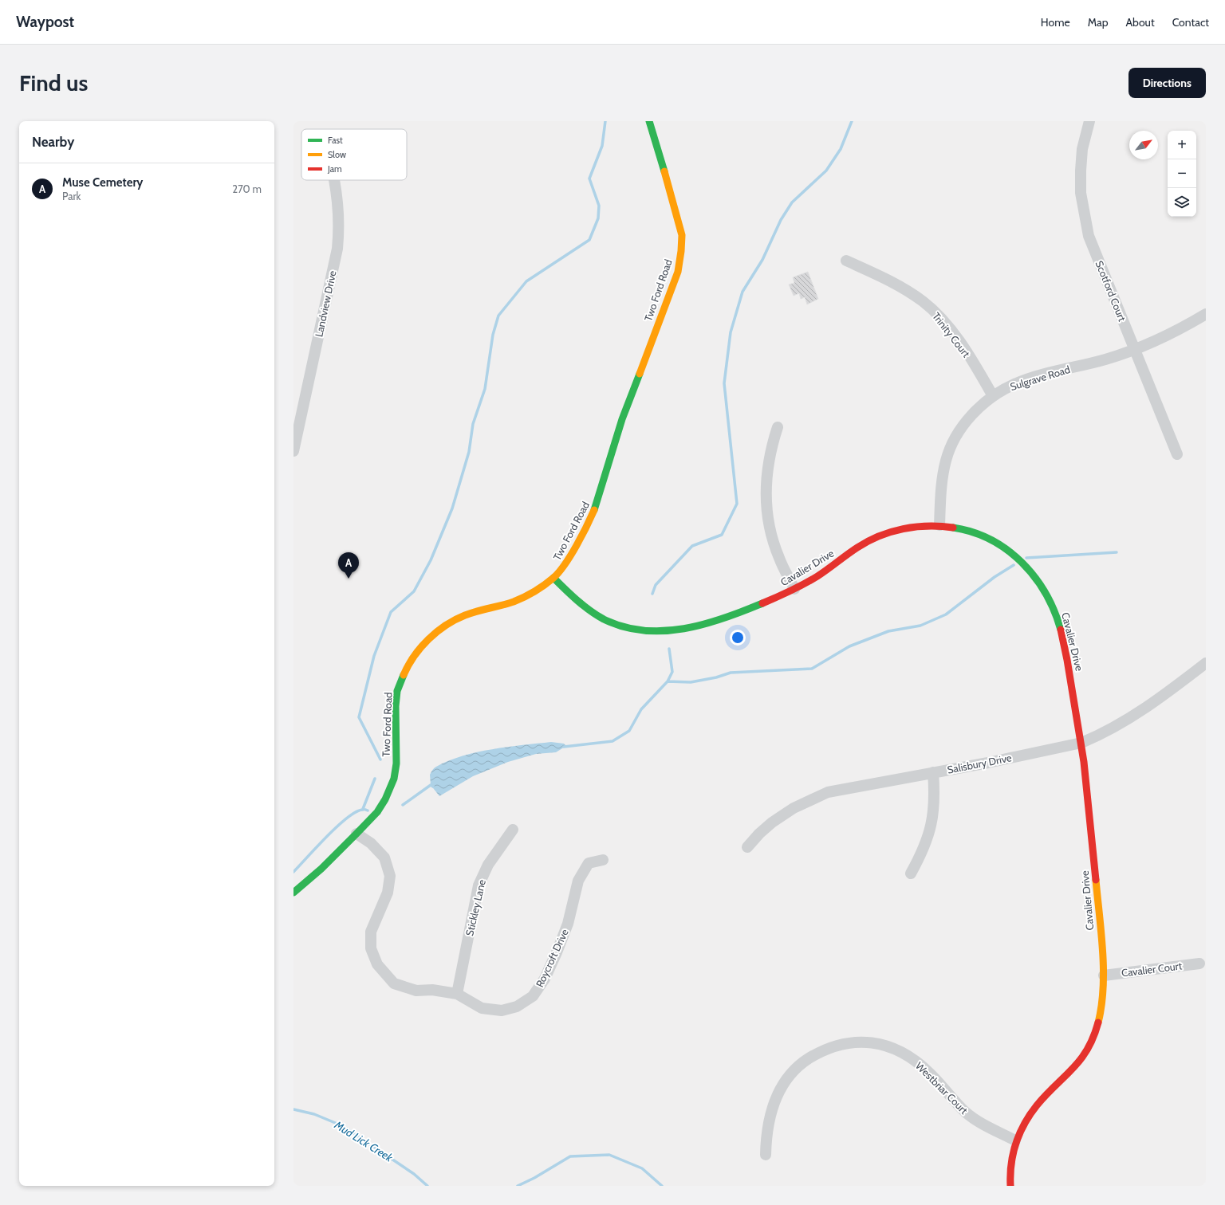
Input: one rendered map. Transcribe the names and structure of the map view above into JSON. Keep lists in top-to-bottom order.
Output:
{
  "streets": {
    "street": [
      "Two Ford Road",
      "Scotford Court",
      "Landview Drive",
      "Trinity Court",
      "Sulgrave Road",
      "Cavalier Drive",
      "Salisbury Drive",
      "Stickley Lane",
      "Roycroft Drive",
      "Cavalier Court",
      "Westbriar Court"
    ]
  },
  "crossings": [
    ["Two Ford Road", "Cavalier Drive"],
    ["Two Ford Road", "Roycroft Drive"],
    ["Scotford Court", "Sulgrave Road"],
    ["Trinity Court", "Sulgrave Road"],
    ["Sulgrave Road", "Cavalier Drive"],
    ["Cavalier Drive", "Salisbury Drive"],
    ["Cavalier Drive", "Cavalier Court"],
    ["Cavalier Drive", "Westbriar Court"],
    ["Stickley Lane", "Roycroft Drive"]
  ],
  "water": ["Mud Lick Creek"],
  "legend": ["Fast", "Slow", "Jam"],
  "north": "top right",
  "page": {
    "header": "Waypost",
    "nav": [
      "Home",
      "Map",
      "About",
      "Contact"
    ],
    "buttons": "Directions",
    "title": "Find us",
    "heading": "Nearby",
    "map_buttons": ["+", "−"],
    "list": [
      {
        "mark": "A",
        "name": "Muse Cemetery",
        "note": "Park",
        "value": "270 m"
      }
    ],
    "pins": "A"
  }
}
